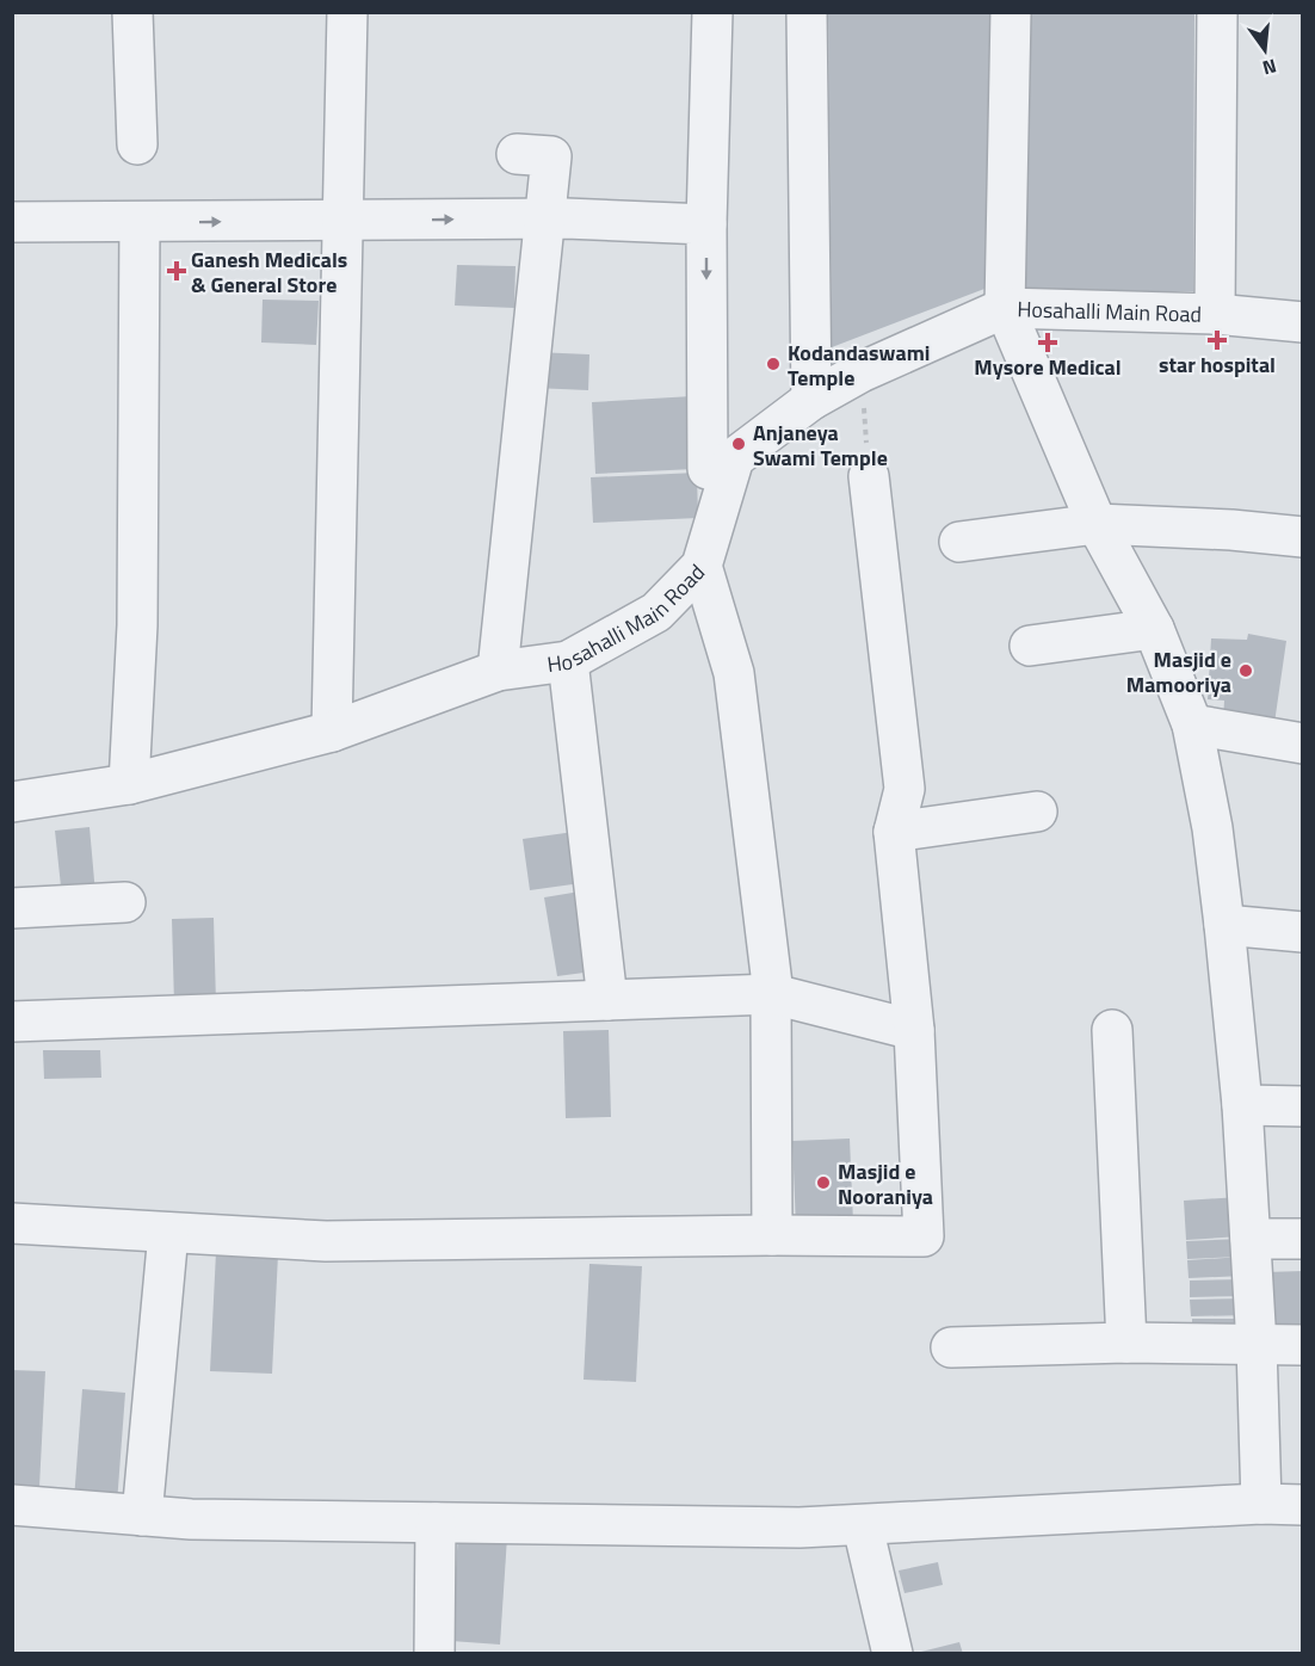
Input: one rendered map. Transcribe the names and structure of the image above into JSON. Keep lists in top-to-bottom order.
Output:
{
  "streets": {
    "street": ["Hosahalli Main Road"]
  },
  "places": {
    "health": ["Ganesh Medicals & General Store", "star hospital", "Mysore Medical"],
    "other": [
      "Kodandaswami Temple",
      "Anjaneya Swami Temple",
      "Masjid e Mamooriya",
      "Masjid e Nooraniya"
    ]
  },
  "north": "bottom"
}
